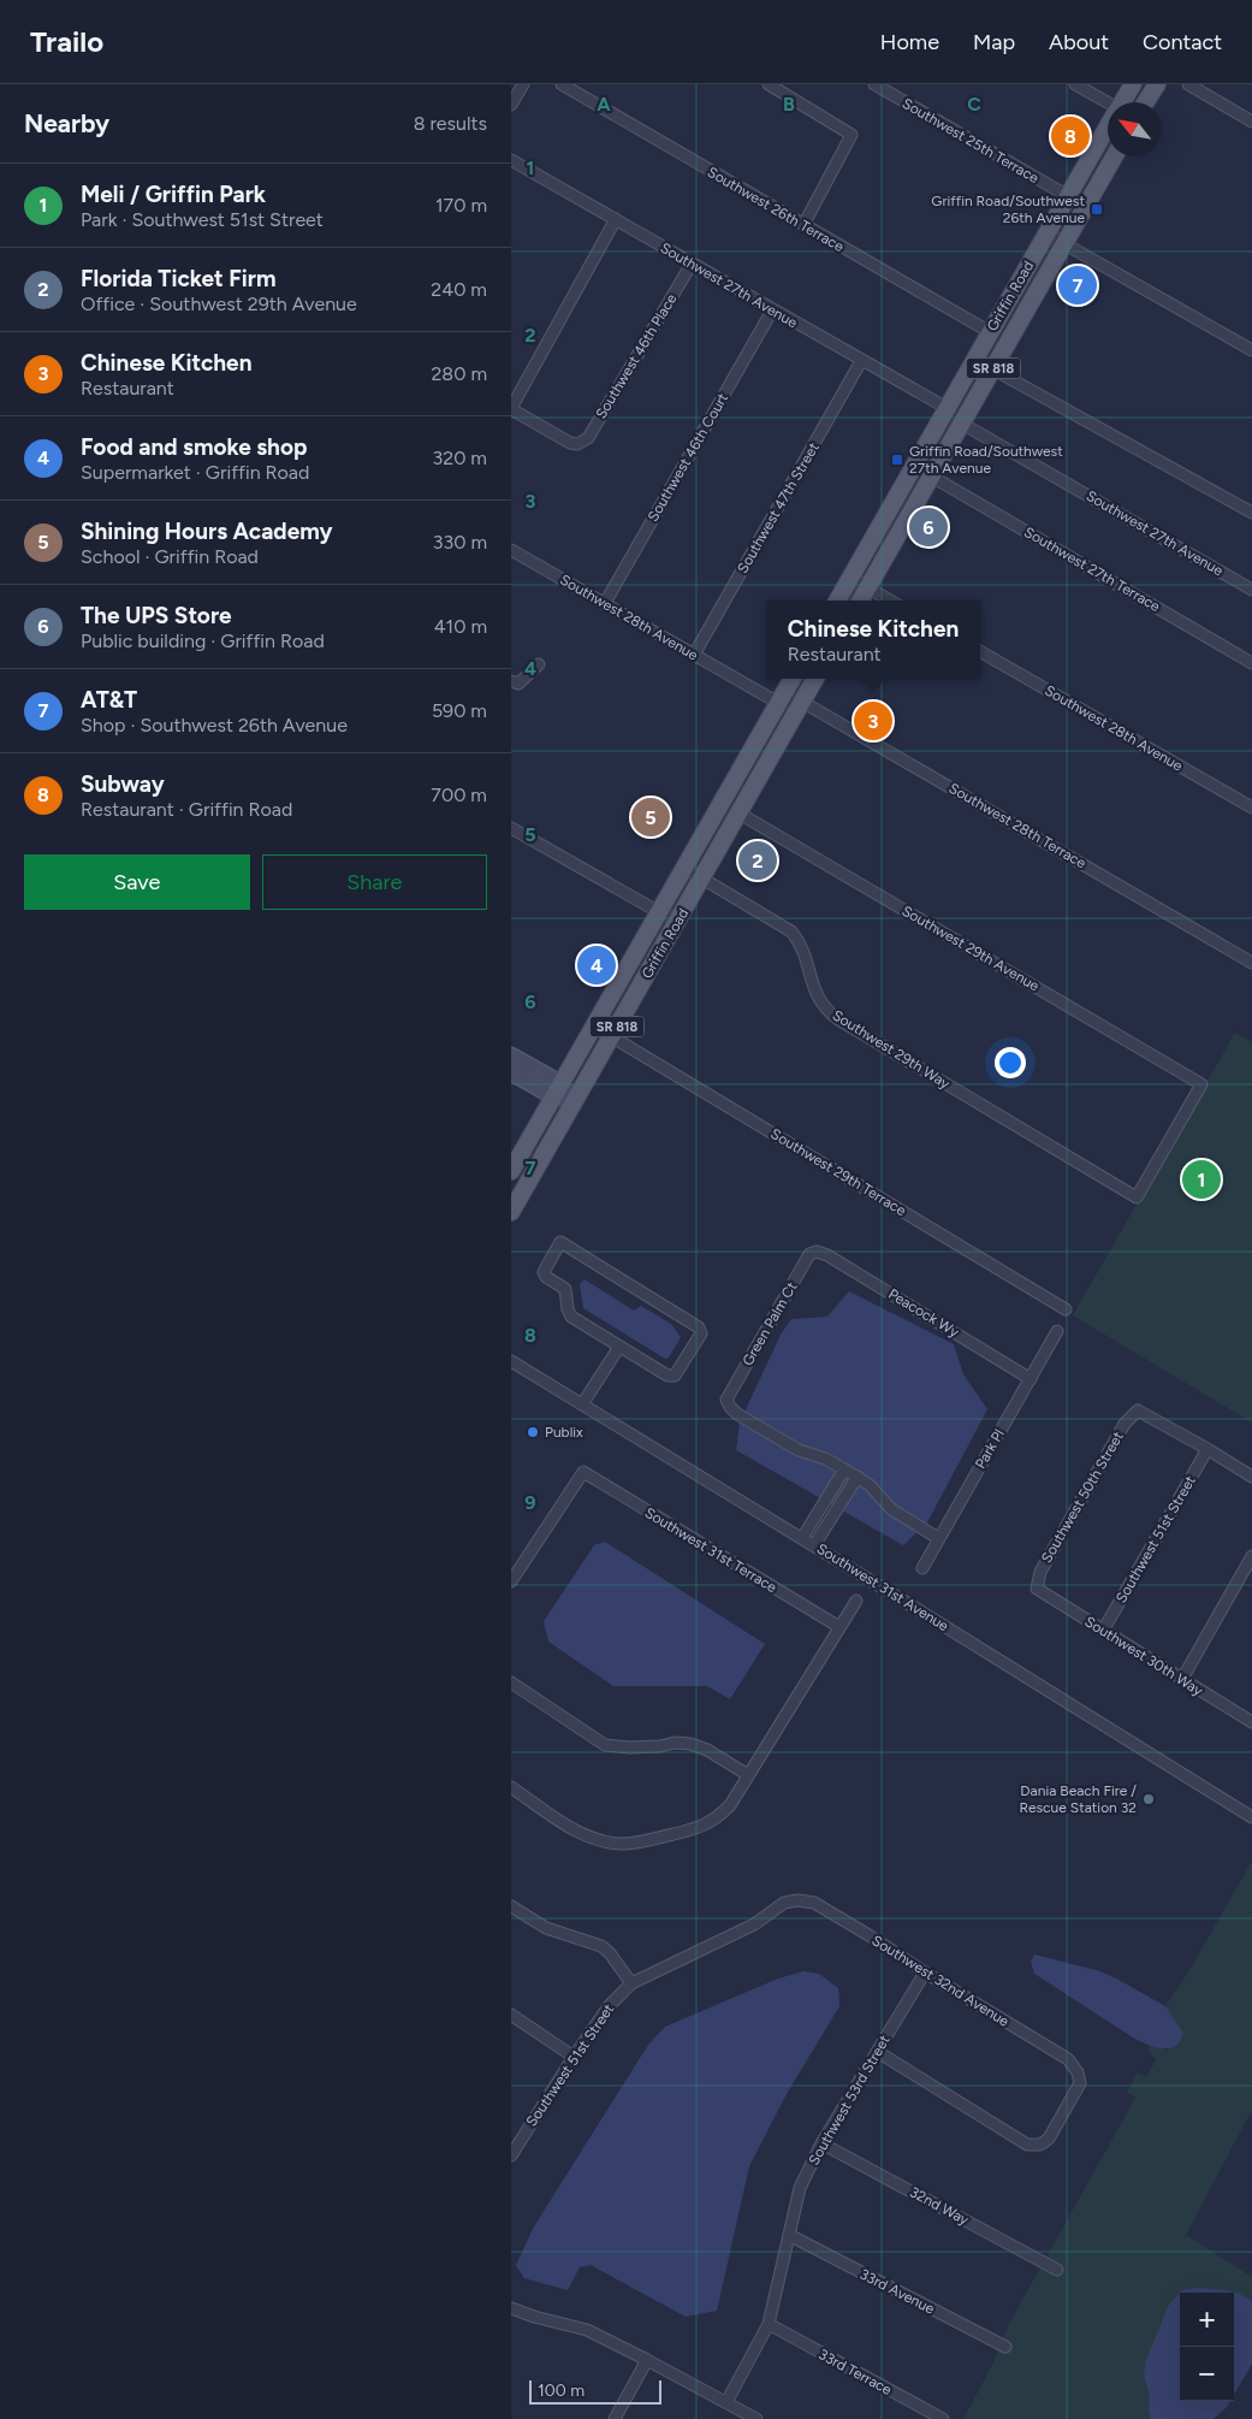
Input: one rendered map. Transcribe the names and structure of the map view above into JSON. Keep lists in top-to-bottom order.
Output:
{
  "streets": {
    "main road": ["Griffin Road", "SR 818"],
    "street": [
      "Southwest 25th Terrace",
      "Southwest 26th Terrace",
      "Southwest 27th Avenue",
      "Southwest 46th Place",
      "Southwest 46th Court",
      "Southwest 47th Street",
      "Southwest 27th Terrace",
      "Southwest 28th Avenue",
      "Southwest 28th Terrace",
      "Southwest 29th Avenue",
      "Southwest 29th Way",
      "Southwest 29th Terrace",
      "Peacock Wy",
      "Green Palm Ct",
      "Park Pl",
      "Southwest 50th Street",
      "Southwest 51st Street",
      "Southwest 31st Terrace",
      "Southwest 31st Avenue",
      "Southwest 30th Way",
      "Southwest 32nd Avenue",
      "Southwest 53rd Street",
      "32nd Way",
      "33rd Avenue",
      "33rd Terrace"
    ]
  },
  "crossings": [
    ["Southwest 25th Terrace", "Griffin Road"],
    ["Southwest 26th Terrace", "Griffin Road"],
    ["Southwest 27th Avenue", "Griffin Road"],
    ["Southwest 27th Avenue", "Southwest 46th Place"],
    ["Southwest 27th Avenue", "Southwest 46th Court"],
    ["Southwest 27th Avenue", "Southwest 47th Street"],
    ["Griffin Road", "Southwest 27th Terrace"],
    ["Griffin Road", "Southwest 28th Avenue"],
    ["Griffin Road", "Southwest 28th Terrace"],
    ["Griffin Road", "Southwest 29th Avenue"],
    ["Griffin Road", "Southwest 29th Way"],
    ["Griffin Road", "Southwest 29th Terrace"],
    ["Southwest 46th Court", "Southwest 28th Avenue"],
    ["Southwest 47th Street", "Southwest 28th Avenue"],
    ["Southwest 29th Avenue", "Southwest 29th Way"],
    ["Peacock Wy", "Green Palm Ct"],
    ["Peacock Wy", "Park Pl"],
    ["Southwest 50th Street", "Southwest 51st Street"],
    ["Southwest 50th Street", "Southwest 30th Way"],
    ["Southwest 51st Street", "Southwest 30th Way"],
    ["Southwest 51st Street", "Southwest 32nd Avenue"],
    ["Southwest 32nd Avenue", "Southwest 53rd Street"],
    ["Southwest 53rd Street", "32nd Way"],
    ["Southwest 53rd Street", "33rd Avenue"],
    ["Southwest 53rd Street", "33rd Terrace"]
  ],
  "places": {
    "transit": ["Griffin Road/Southwest 26th Avenue", "Griffin Road/Southwest 27th Avenue"],
    "other": ["Publix", "Dania Beach Fire / Rescue Station 32"]
  },
  "scale_bar": "100 m",
  "north": "top left",
  "page": {
    "header": "Trailo",
    "nav": [
      "Home",
      "Map",
      "About",
      "Contact"
    ],
    "heading": ["Nearby", "8 results"],
    "pins": [
      "8",
      "7",
      "6",
      "3",
      "5",
      "2",
      "4",
      "1"
    ],
    "list": [
      {
        "mark": "1",
        "name": "Meli / Griffin Park",
        "note": "Park · Southwest 51st Street",
        "value": "170 m"
      },
      {
        "mark": "2",
        "name": "Florida Ticket Firm",
        "note": "Office · Southwest 29th Avenue",
        "value": "240 m"
      },
      {
        "mark": "3",
        "name": "Chinese Kitchen",
        "note": "Restaurant",
        "value": "280 m"
      },
      {
        "mark": "4",
        "name": "Food and smoke shop",
        "note": "Supermarket · Griffin Road",
        "value": "320 m"
      },
      {
        "mark": "5",
        "name": "Shining Hours Academy",
        "note": "School · Griffin Road",
        "value": "330 m"
      },
      {
        "mark": "6",
        "name": "The UPS Store",
        "note": "Public building · Griffin Road",
        "value": "410 m"
      },
      {
        "mark": "7",
        "name": "AT&T",
        "note": "Shop · Southwest 26th Avenue",
        "value": "590 m"
      },
      {
        "mark": "8",
        "name": "Subway",
        "note": "Restaurant · Griffin Road",
        "value": "700 m"
      }
    ],
    "popup": ["Chinese Kitchen", "Restaurant"],
    "buttons": ["Save", "Share"],
    "map_buttons": ["+", "−"],
    "scale": "100 m"
  },
  "grid": {
    "columns": ["A", "B", "C"],
    "rows": [
      "1",
      "2",
      "3",
      "4",
      "5",
      "6",
      "7",
      "8",
      "9"
    ]
  }
}
